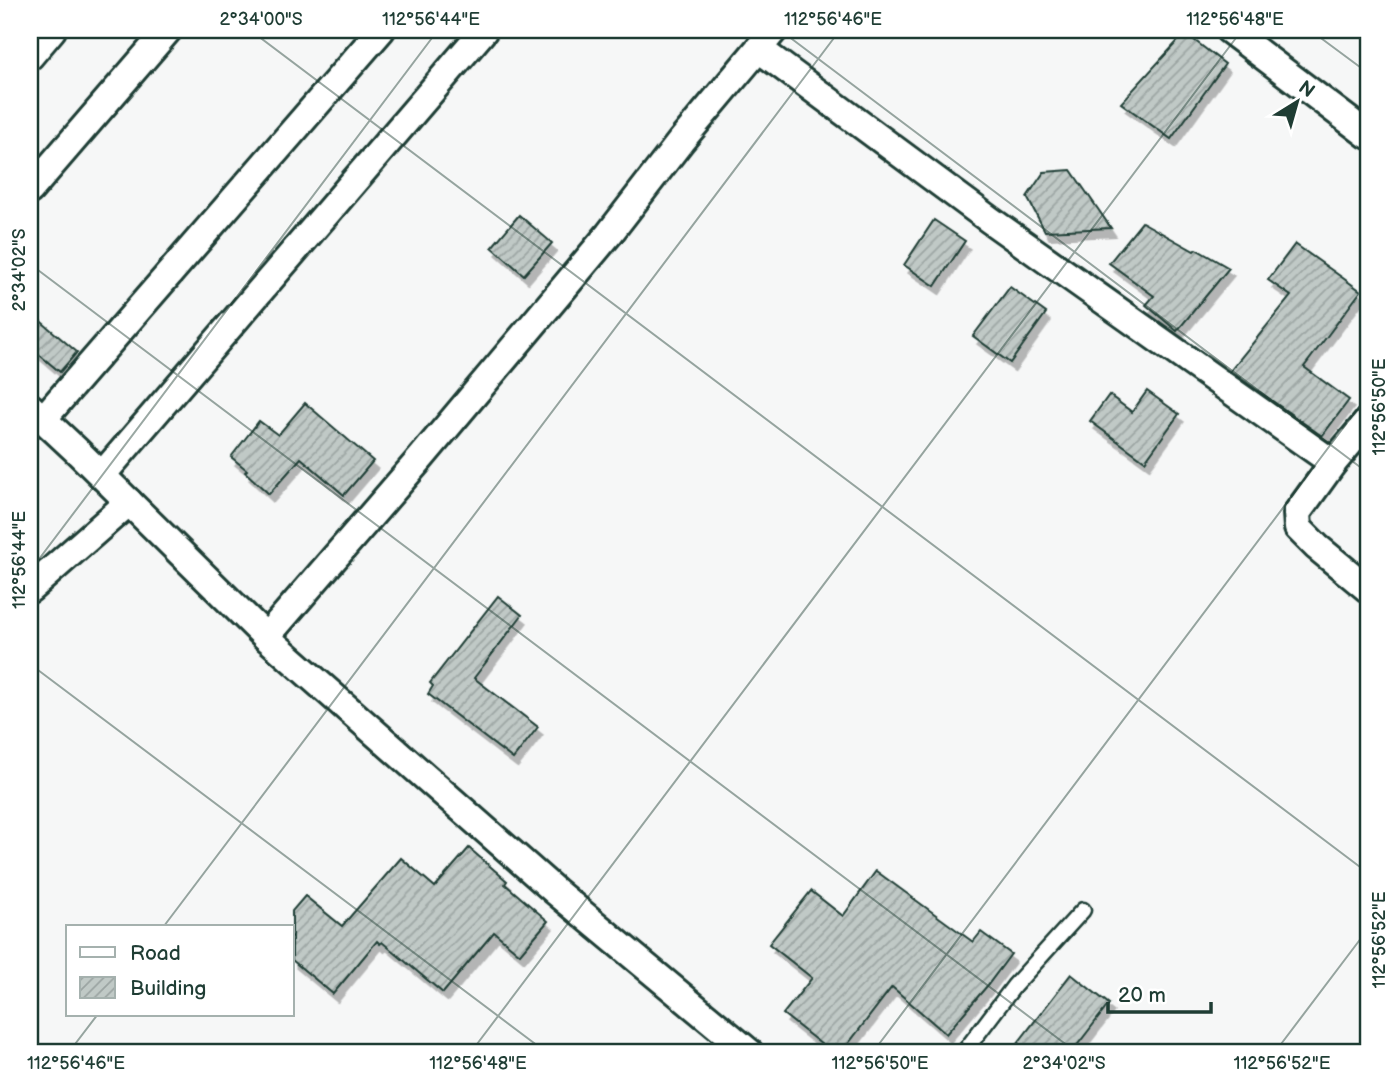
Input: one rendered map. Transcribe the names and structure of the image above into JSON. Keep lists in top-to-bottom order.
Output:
{
  "legend": ["Road", "Building"],
  "scale_bar": "20 m",
  "north": "top right",
  "coordinates": [
    "2°34'00\"S",
    "112°56'44\"E",
    "112°56'46\"E",
    "112°56'48\"E",
    "2°34'02\"S",
    "112°56'50\"E",
    "112°56'52\"E"
  ]
}
